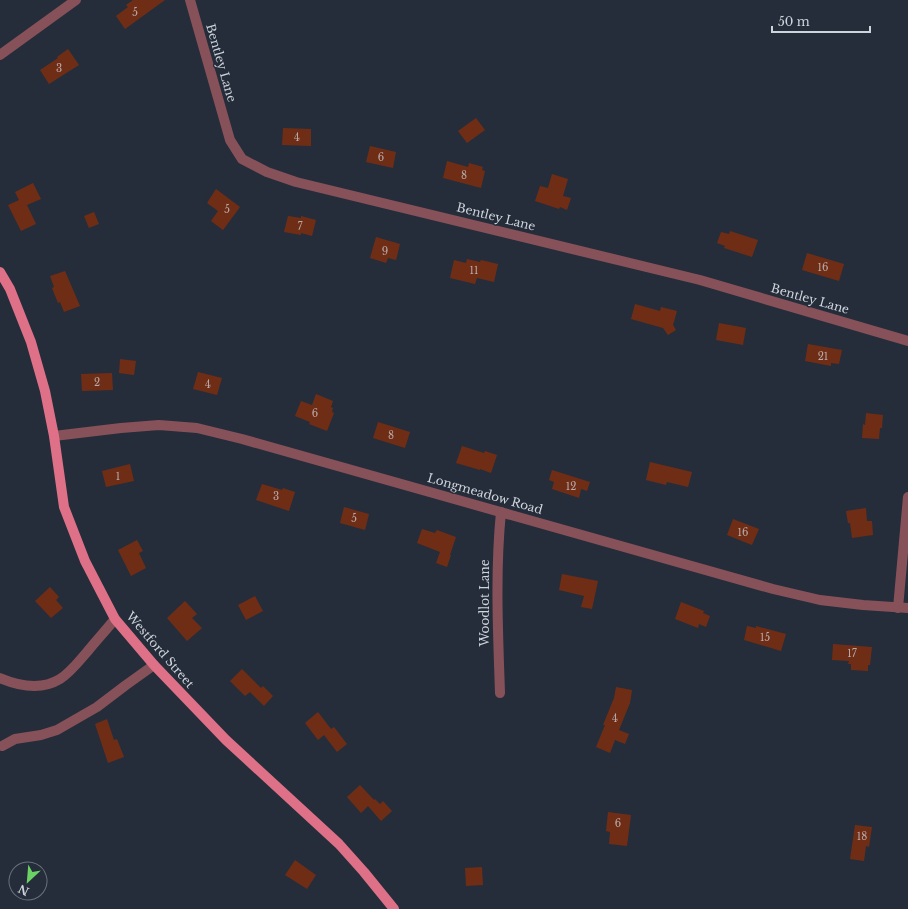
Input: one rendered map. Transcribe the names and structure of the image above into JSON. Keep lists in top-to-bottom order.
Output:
{
  "streets": {
    "main road": ["Westford Street"],
    "street": ["Bentley Lane", "Longmeadow Road", "Woodlot Lane"]
  },
  "crossings": [
    ["Longmeadow Road", "Woodlot Lane"],
    ["Longmeadow Road", "Westford Street"]
  ],
  "house_numbers": [
    "5",
    "3",
    "4",
    "6",
    "8",
    "5",
    "7",
    "9",
    "16",
    "11",
    "21",
    "2",
    "4",
    "6",
    "8",
    "1",
    "12",
    "3",
    "5",
    "16",
    "15",
    "17",
    "4",
    "6",
    "18"
  ],
  "scale_bar": "50 m",
  "north": "bottom left"
}
